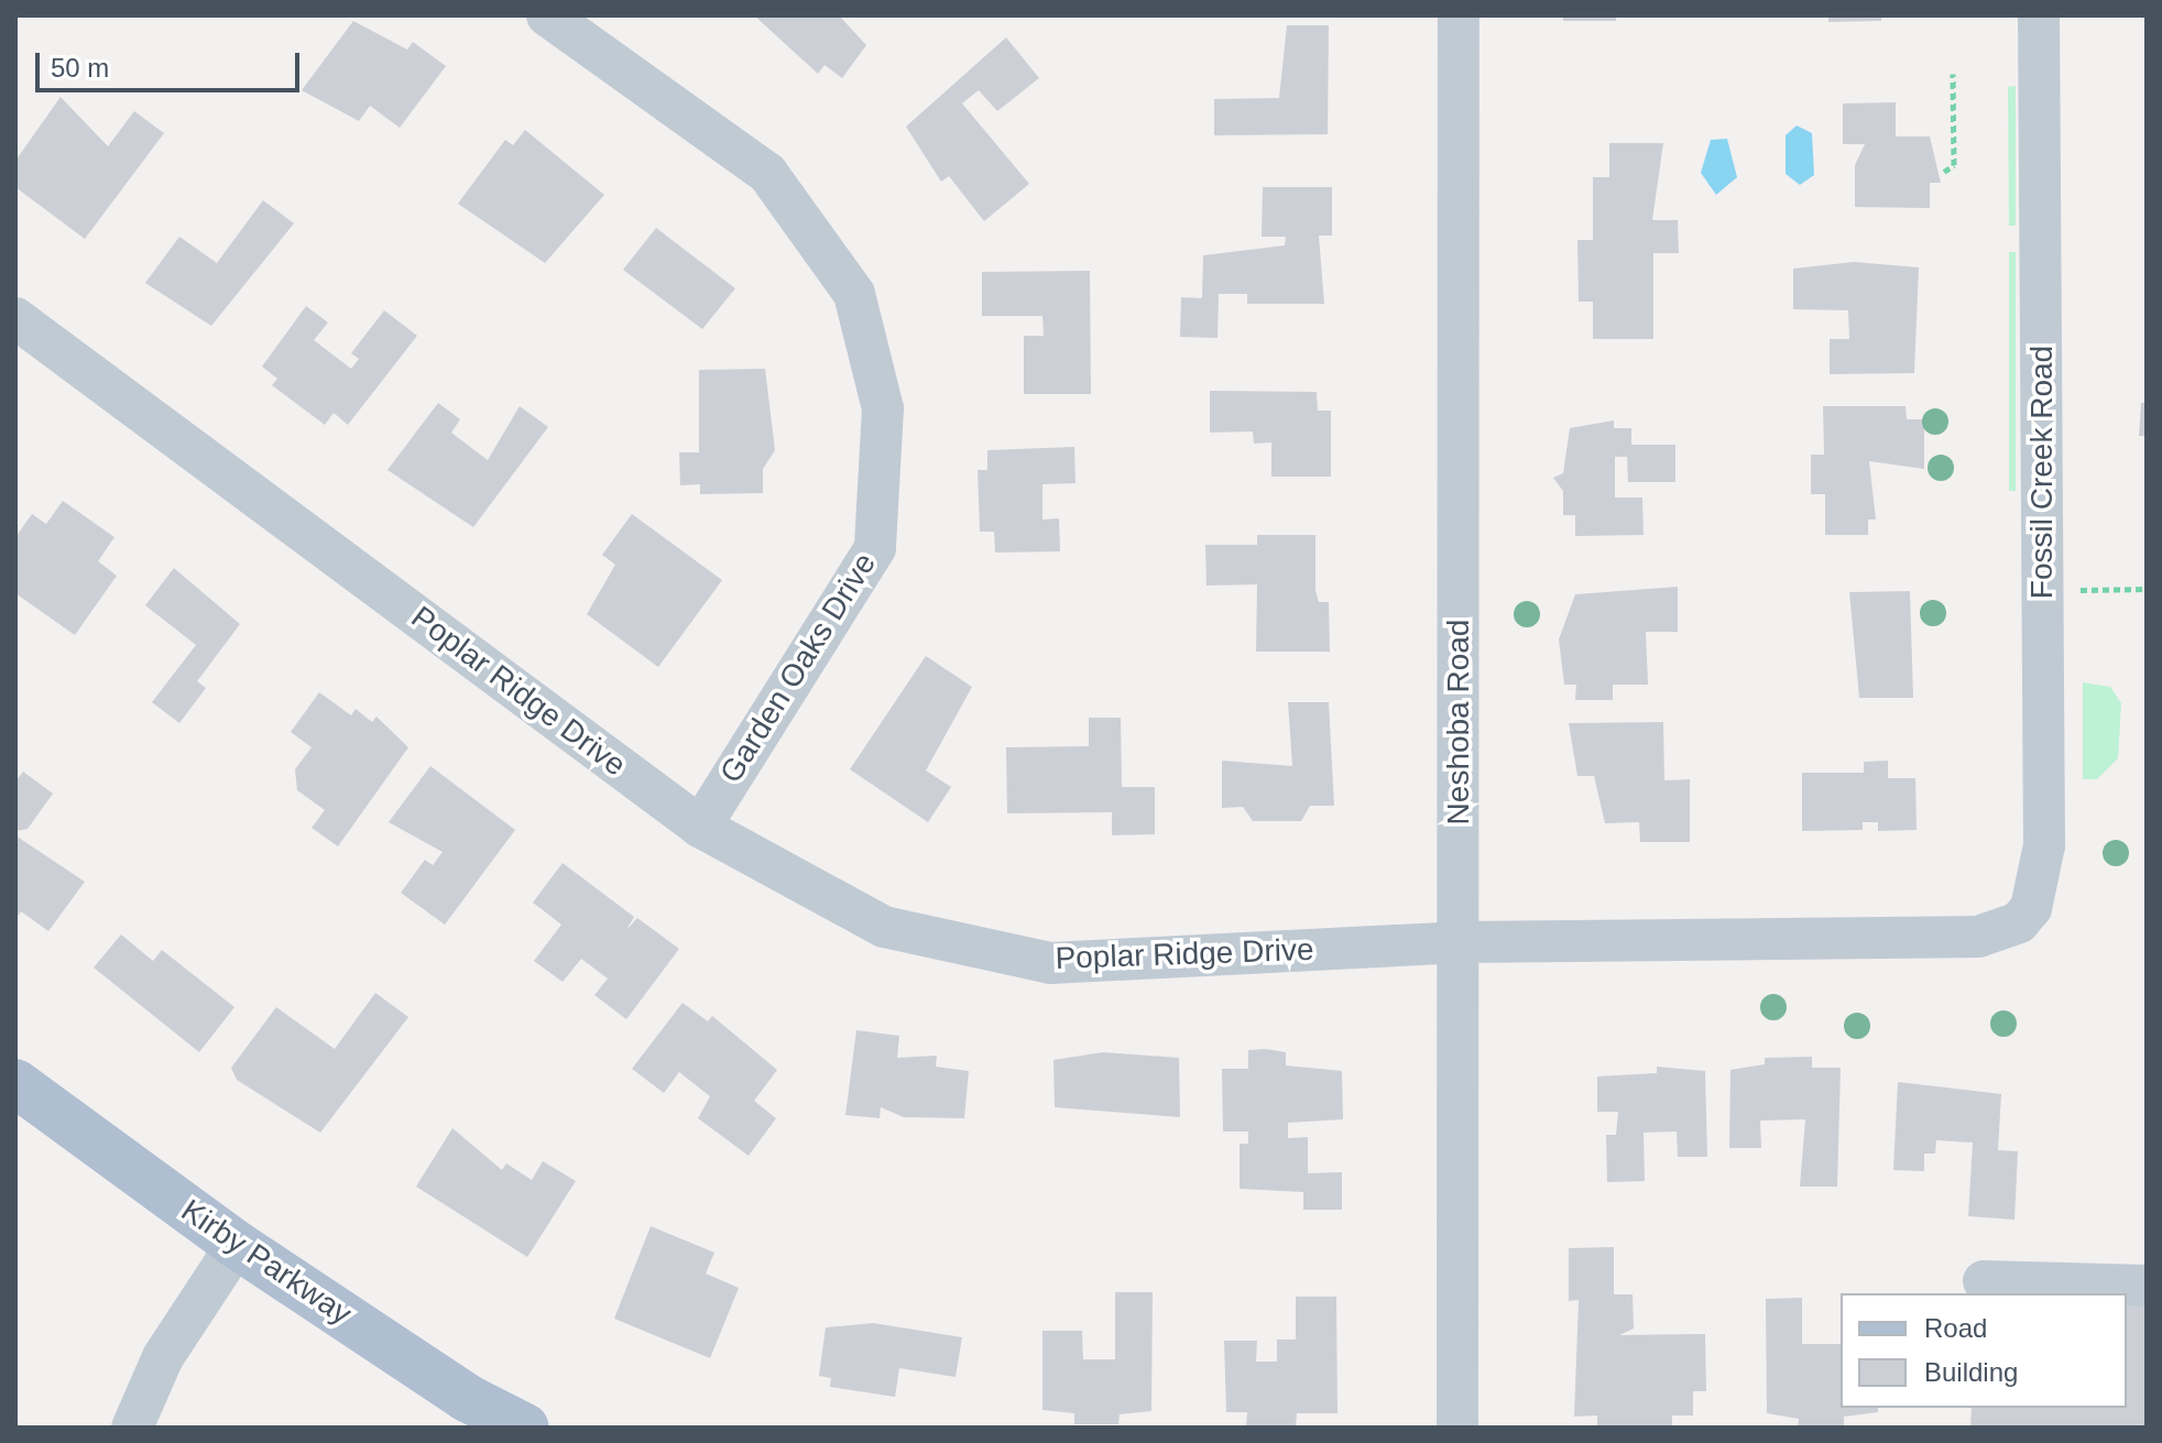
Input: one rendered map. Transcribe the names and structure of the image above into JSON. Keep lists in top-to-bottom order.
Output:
{
  "streets": {
    "main road": ["Kirby Parkway"],
    "street": [
      "Fossil Creek Road",
      "Garden Oaks Drive",
      "Poplar Ridge Drive",
      "Neshoba Road"
    ]
  },
  "crossings": [
    ["Fossil Creek Road", "Poplar Ridge Drive"],
    ["Garden Oaks Drive", "Poplar Ridge Drive"],
    ["Poplar Ridge Drive", "Neshoba Road"]
  ],
  "legend": ["Road", "Building"],
  "scale_bar": "50 m"
}
